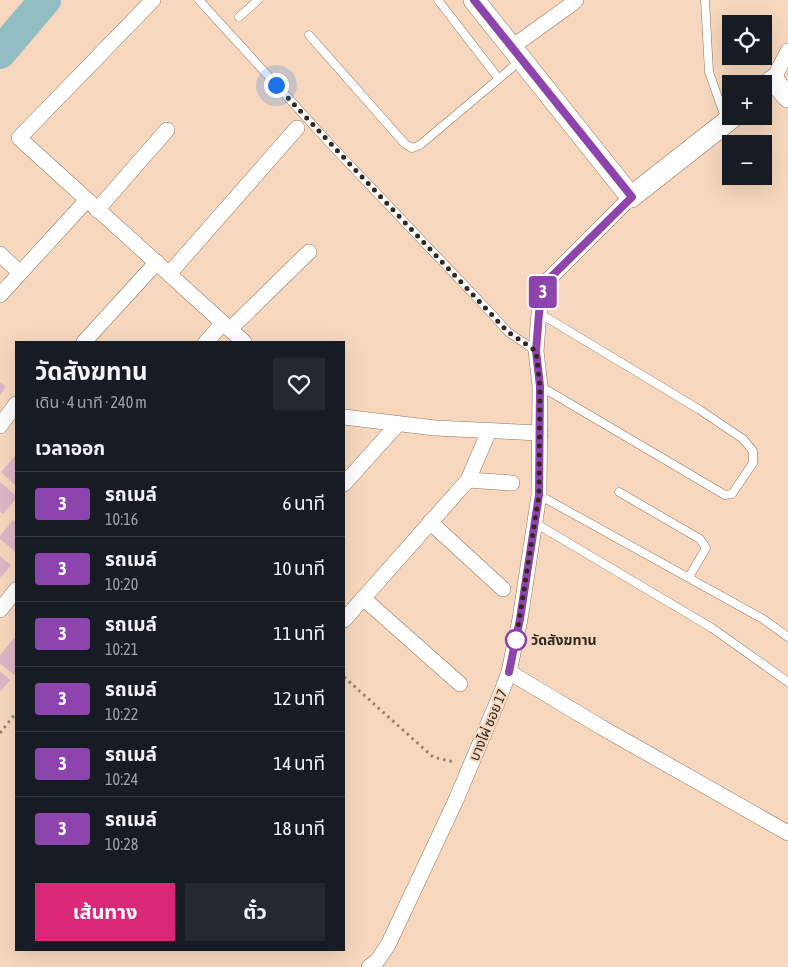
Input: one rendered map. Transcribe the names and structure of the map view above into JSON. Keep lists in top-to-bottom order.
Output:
{
  "streets": {
    "street": ["บางไผ่ ซอย 17"]
  },
  "places": ["วัดสังฆทาน"],
  "lines": ["bus line 3"],
  "page": {
    "on_map": "3",
    "map_buttons": ["+", "−"],
    "heading": [
      ["วัดสังฆทาน", "เดิน · 4 นาที · 240 m"],
      "เวลาออก"
    ],
    "list": [
      {
        "mark": "3",
        "name": "รถเมล์",
        "note": "10:16",
        "value": "6 นาที"
      },
      {
        "mark": "3",
        "name": "รถเมล์",
        "note": "10:20",
        "value": "10 นาที"
      },
      {
        "mark": "3",
        "name": "รถเมล์",
        "note": "10:21",
        "value": "11 นาที"
      },
      {
        "mark": "3",
        "name": "รถเมล์",
        "note": "10:22",
        "value": "12 นาที"
      },
      {
        "mark": "3",
        "name": "รถเมล์",
        "note": "10:24",
        "value": "14 นาที"
      },
      {
        "mark": "3",
        "name": "รถเมล์",
        "note": "10:28",
        "value": "18 นาที"
      }
    ],
    "buttons": ["เส้นทาง", "ตั๋ว"]
  }
}
